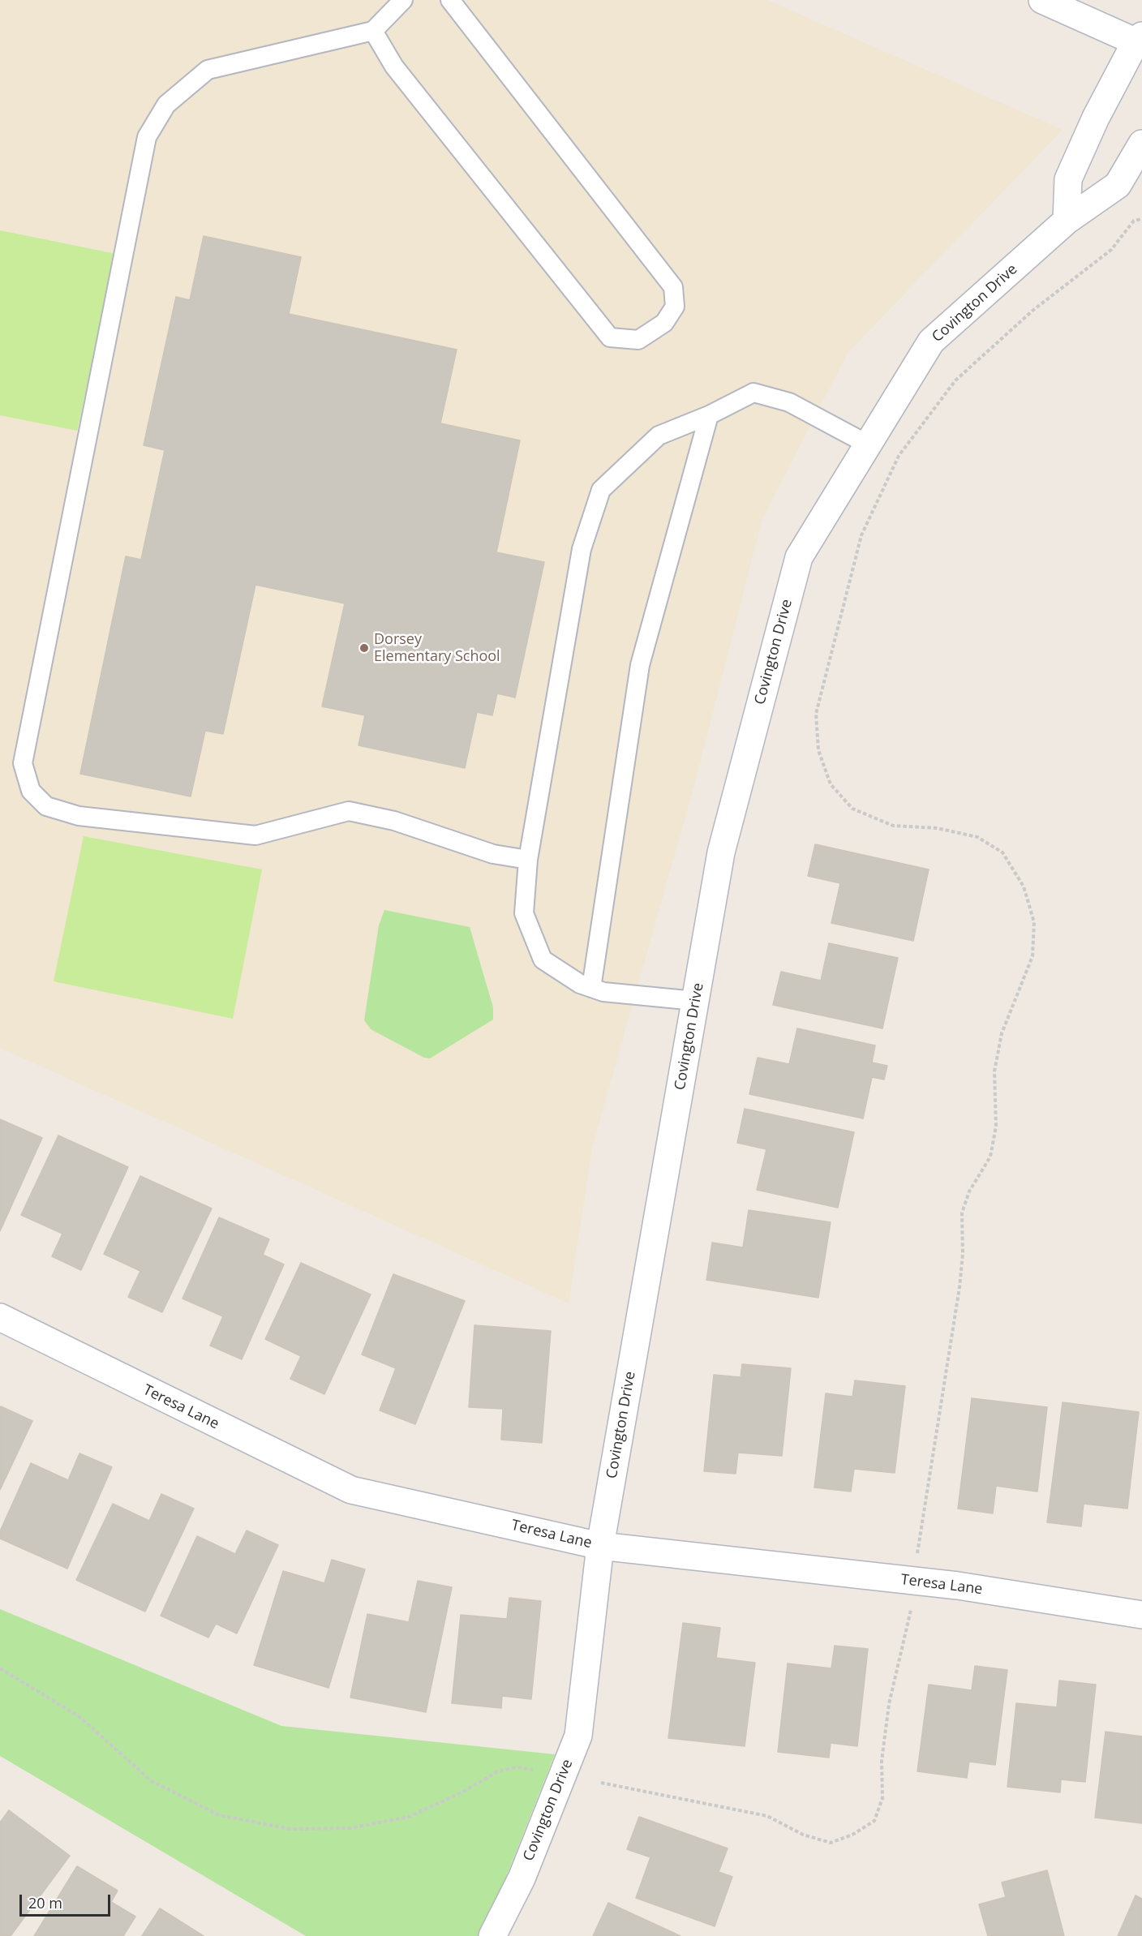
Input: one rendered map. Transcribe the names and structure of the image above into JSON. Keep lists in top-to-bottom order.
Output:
{
  "streets": {
    "street": ["Covington Drive", "Teresa Lane"]
  },
  "crossings": [
    ["Covington Drive", "Teresa Lane"]
  ],
  "places": ["Dorsey Elementary School"],
  "scale_bar": "20 m"
}
